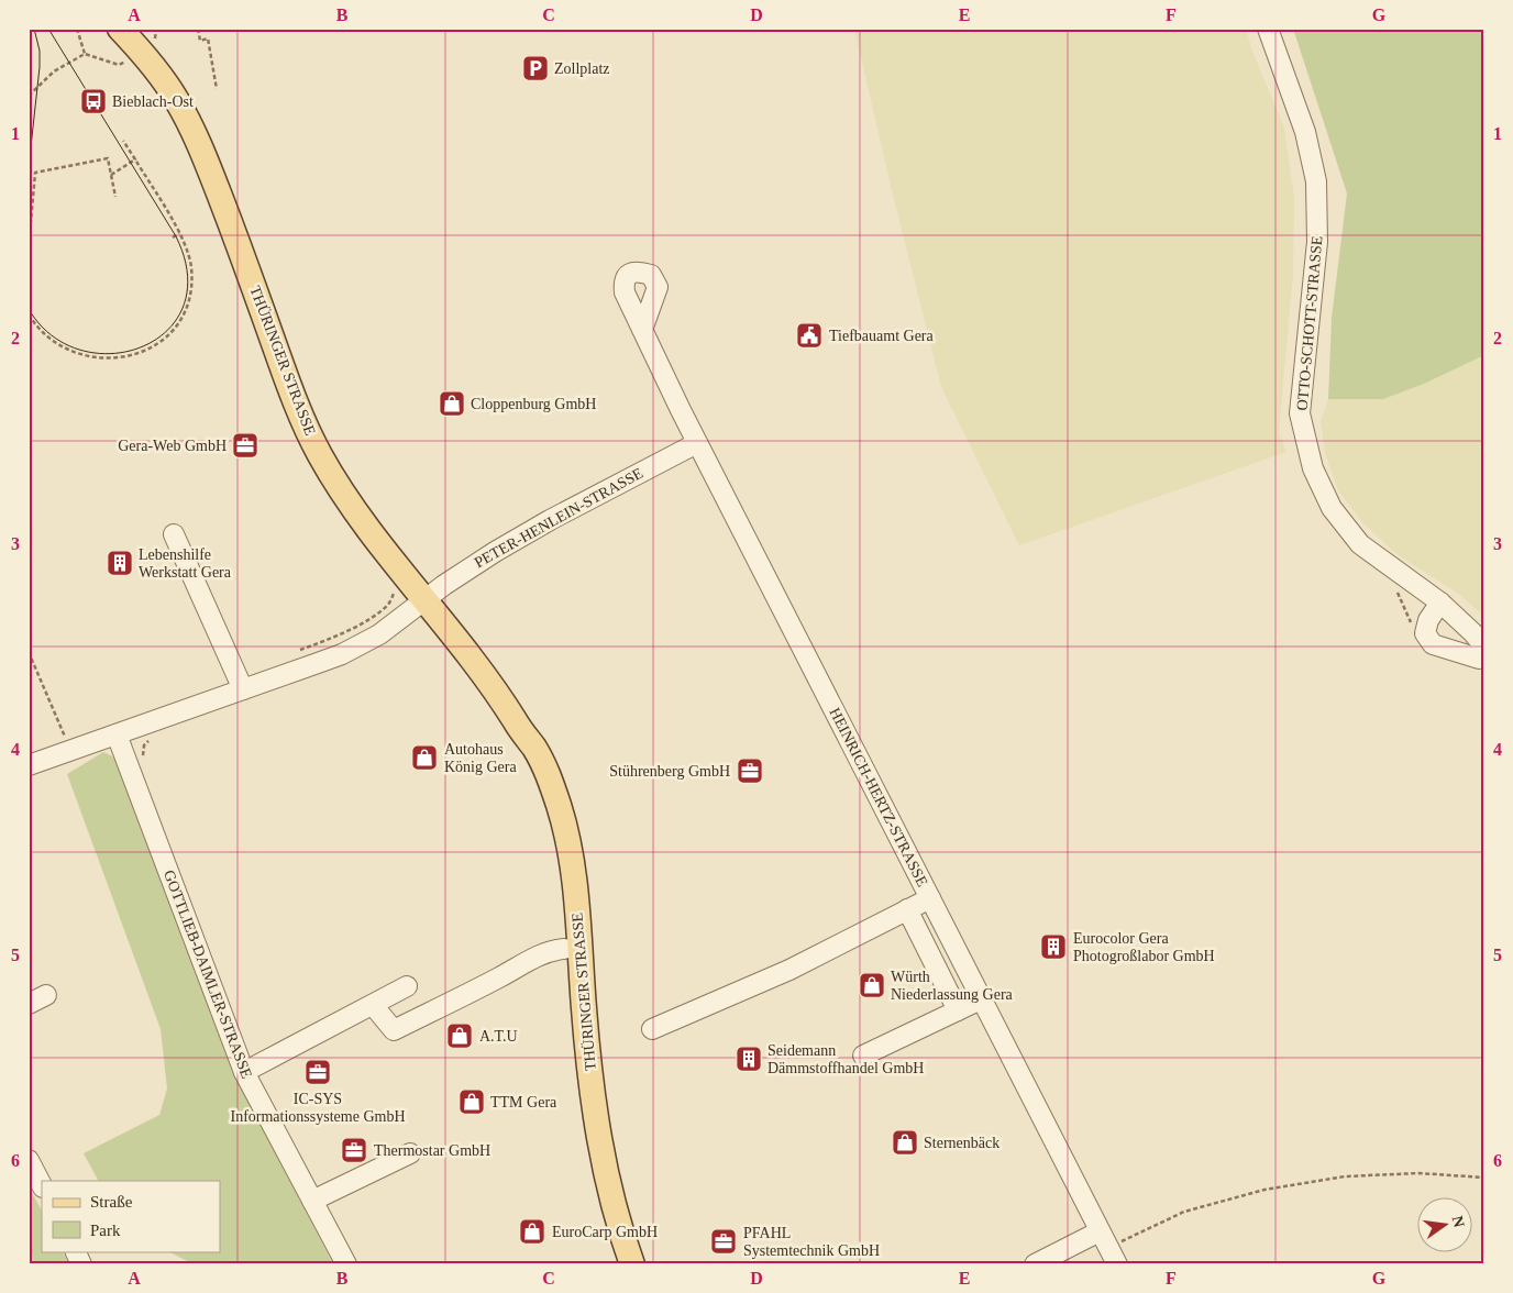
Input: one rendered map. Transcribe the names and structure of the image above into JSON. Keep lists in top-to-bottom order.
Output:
{
  "streets": {
    "main road": ["THÜRINGER STRASSE"],
    "street": [
      "OTTO-SCHOTT-STRASSE",
      "PETER-HENLEIN-STRASSE",
      "HEINRICH-HERTZ-STRASSE",
      "GOTTLIEB-DAIMLER-STRASSE"
    ]
  },
  "crossings": [
    ["THÜRINGER STRASSE", "PETER-HENLEIN-STRASSE"],
    ["PETER-HENLEIN-STRASSE", "HEINRICH-HERTZ-STRASSE"],
    ["PETER-HENLEIN-STRASSE", "GOTTLIEB-DAIMLER-STRASSE"]
  ],
  "places": {
    "parking": ["Zollplatz"],
    "bus stop": ["Bieblach-Ost"],
    "public building": ["Tiefbauamt Gera"],
    "shop": [
      "Cloppenburg GmbH",
      "Autohaus König Gera",
      "Würth Niederlassung Gera",
      "A.T.U",
      "TTM Gera",
      "Sternenbäck",
      "EuroCarp GmbH"
    ],
    "office": [
      "Gera-Web GmbH",
      "Stührenberg GmbH",
      "IC-SYS Informationssysteme GmbH",
      "Thermostar GmbH",
      "PFAHL Systemtechnik GmbH"
    ],
    "building": ["Lebenshilfe Werkstatt Gera", "Eurocolor Gera Photogroßlabor GmbH", "Seidemann Dämmstoffhandel GmbH"]
  },
  "legend": ["Straße", "Park"],
  "north": "right",
  "grid": {
    "columns": [
      "A",
      "B",
      "C",
      "D",
      "E",
      "F",
      "G"
    ],
    "rows": [
      "1",
      "2",
      "3",
      "4",
      "5",
      "6"
    ]
  }
}
